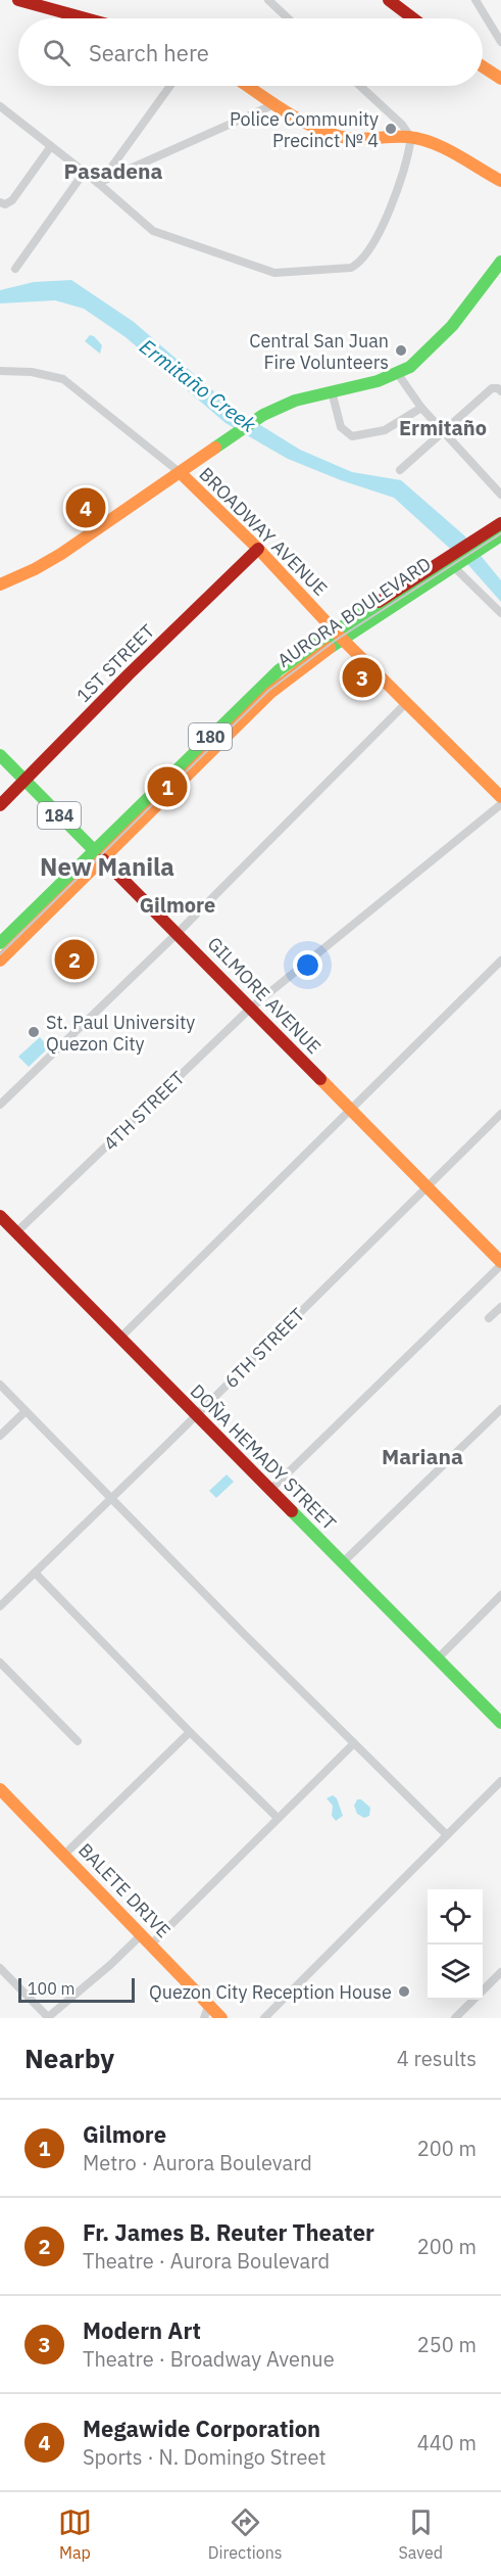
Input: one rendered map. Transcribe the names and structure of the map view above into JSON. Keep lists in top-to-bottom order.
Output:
{
  "streets": {
    "main road": [
      "BROADWAY AVENUE",
      "AURORA BOULEVARD",
      "1ST STREET",
      "180",
      "184",
      "GILMORE AVENUE",
      "DOÑA HEMADY STREET",
      "BALETE DRIVE"
    ],
    "street": ["4TH STREET", "6TH STREET"]
  },
  "crossings": [
    ["BROADWAY AVENUE", "AURORA BOULEVARD"],
    ["BROADWAY AVENUE", "1ST STREET"],
    ["AURORA BOULEVARD", "GILMORE AVENUE"],
    ["1ST STREET", "GILMORE AVENUE"],
    ["GILMORE AVENUE", "4TH STREET"],
    ["GILMORE AVENUE", "6TH STREET"],
    ["4TH STREET", "DOÑA HEMADY STREET"],
    ["6TH STREET", "DOÑA HEMADY STREET"]
  ],
  "districts": [
    "Pasadena",
    "Ermitaño",
    "New Manila",
    "Gilmore",
    "Mariana"
  ],
  "water": ["Ermitaño Creek"],
  "places": [
    "Police Community Precinct № 4",
    "Central San Juan Fire Volunteers",
    "St. Paul University Quezon City",
    "Quezon City Reception House"
  ],
  "scale_bar": "100 m",
  "page": {
    "search": "Search here",
    "pins": [
      "4",
      "3",
      "1",
      "2"
    ],
    "scale": "100 m",
    "heading": ["Nearby", "4 results"],
    "list": [
      {
        "mark": "1",
        "name": "Gilmore",
        "note": "Metro · Aurora Boulevard",
        "value": "200 m"
      },
      {
        "mark": "2",
        "name": "Fr. James B. Reuter Theater",
        "note": "Theatre · Aurora Boulevard",
        "value": "200 m"
      },
      {
        "mark": "3",
        "name": "Modern Art",
        "note": "Theatre · Broadway Avenue",
        "value": "250 m"
      },
      {
        "mark": "4",
        "name": "Megawide Corporation",
        "note": "Sports · N. Domingo Street",
        "value": "440 m"
      }
    ],
    "nav": ["Map", "Directions", "Saved"]
  }
}
